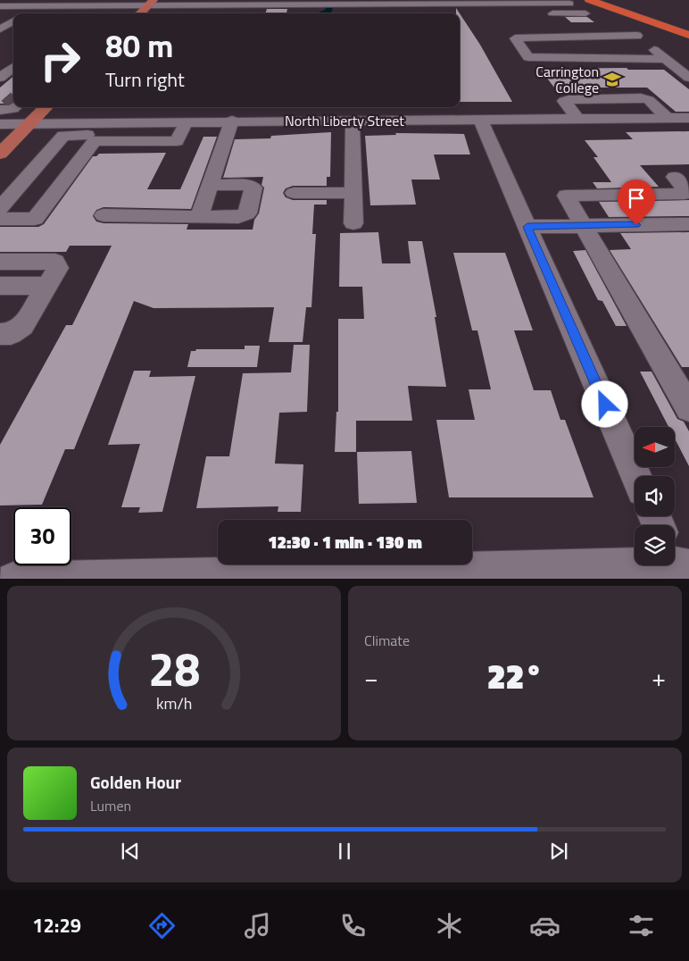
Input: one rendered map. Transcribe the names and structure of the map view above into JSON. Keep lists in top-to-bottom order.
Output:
{
  "streets": {
    "street": ["North Liberty Street"]
  },
  "places": {
    "school or university": ["Carrington College"]
  },
  "north": "left",
  "page": {
    "turn": ["80 m", "Turn right"],
    "limit": "30",
    "trip": "12:30 · 1 min · 130 m",
    "tile": "Climate",
    "heat": ["−", "22°", "+"],
    "song": ["Golden Hour", "Lumen"],
    "tabs": "12:29",
    "gauge": ["28", "km/h"]
  }
}
